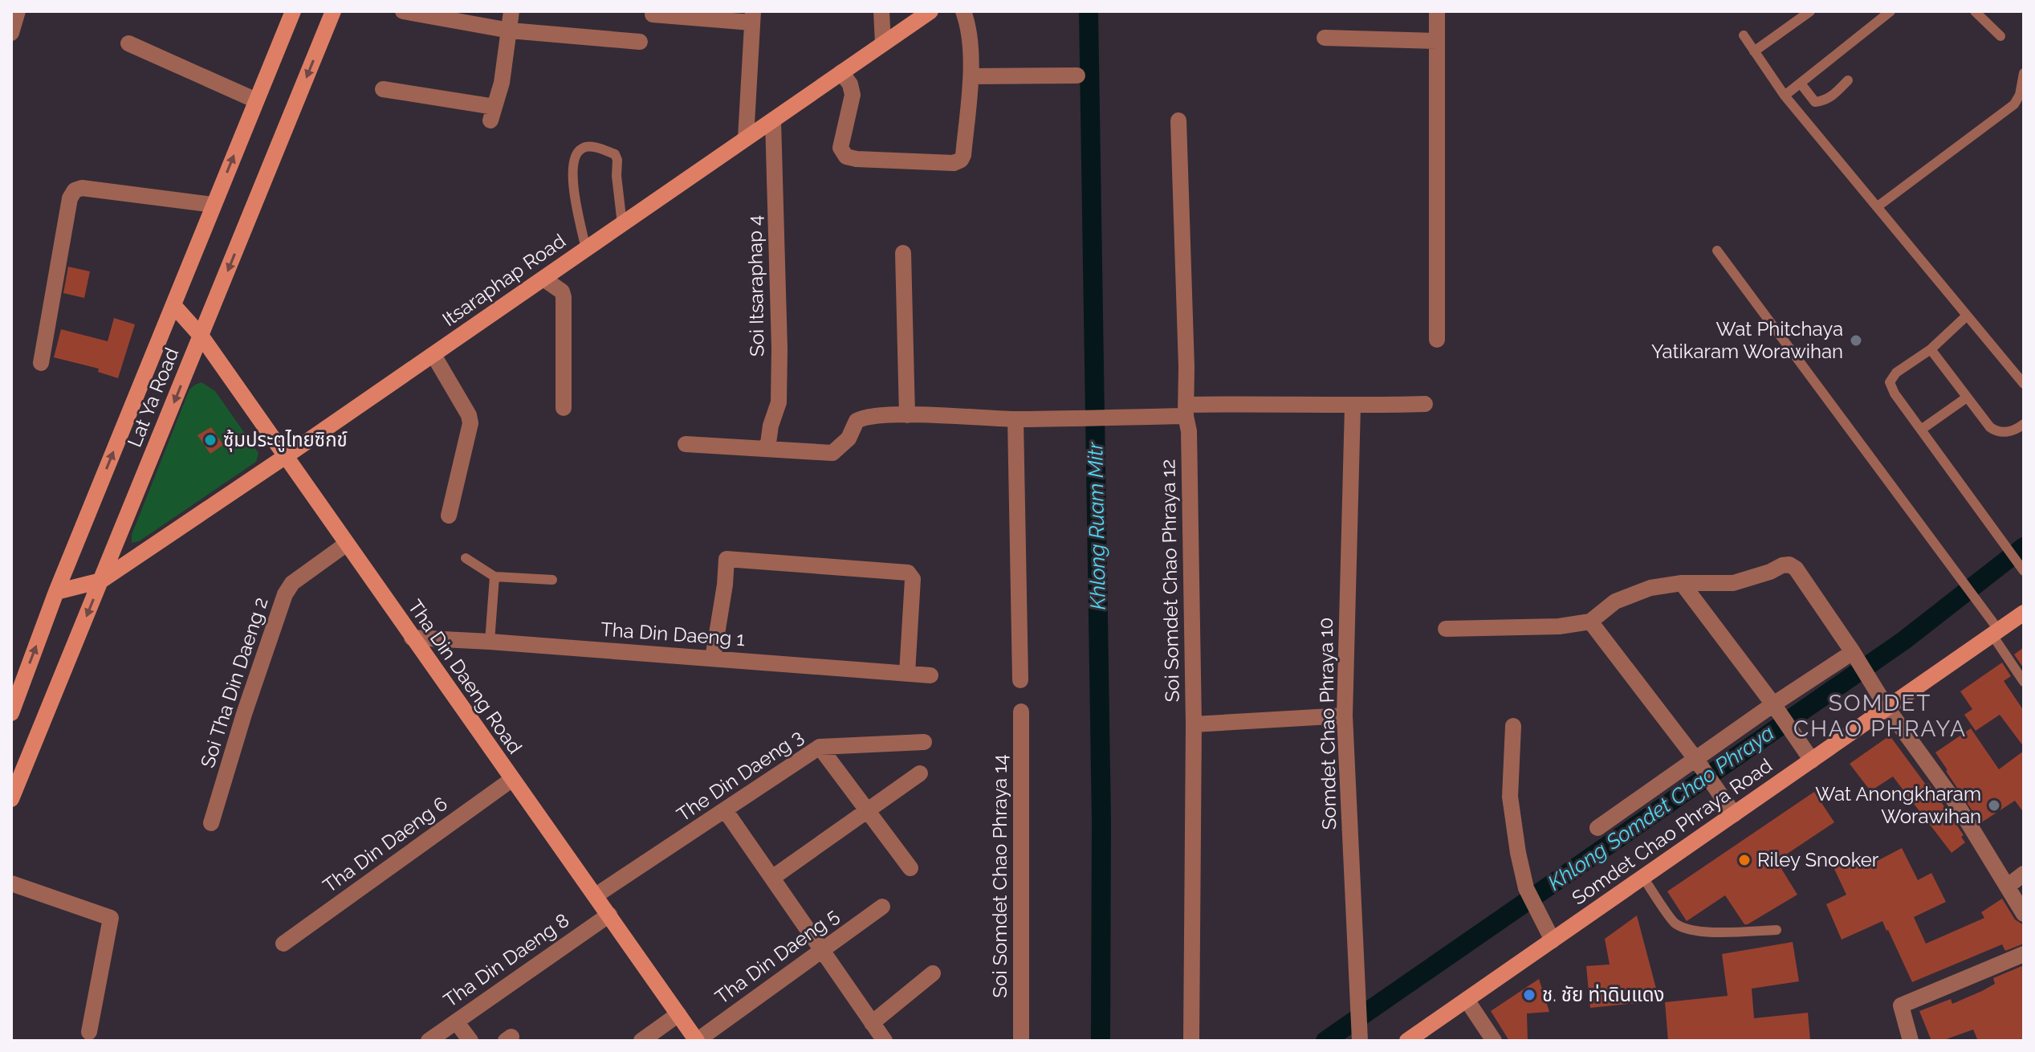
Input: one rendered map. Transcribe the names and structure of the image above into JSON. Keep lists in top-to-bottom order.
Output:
{
  "streets": {
    "main road": [
      "Itsaraphap Road",
      "Lat Ya Road",
      "Tha Din Daeng Road",
      "Somdet Chao Phraya Road"
    ],
    "street": [
      "Soi Itsaraphap 4",
      "Soi Somdet Chao Phraya 12",
      "Tha Din Daeng 1",
      "Soi Tha Din Daeng 2",
      "Somdet Chao Phraya 10",
      "The Din Daeng 3",
      "Tha Din Daeng 6",
      "Soi Somdet Chao Phraya 14",
      "Tha Din Daeng 5",
      "Tha Din Daeng 8"
    ]
  },
  "crossings": [
    ["Itsaraphap Road", "Soi Itsaraphap 4"],
    ["Itsaraphap Road", "Lat Ya Road"],
    ["Itsaraphap Road", "Tha Din Daeng Road"],
    ["Lat Ya Road", "Tha Din Daeng Road"],
    ["Tha Din Daeng 1", "Tha Din Daeng Road"],
    ["Tha Din Daeng Road", "Soi Tha Din Daeng 2"],
    ["Tha Din Daeng Road", "The Din Daeng 3"],
    ["Tha Din Daeng Road", "Tha Din Daeng 6"],
    ["Tha Din Daeng Road", "Tha Din Daeng 5"],
    ["Tha Din Daeng Road", "Tha Din Daeng 8"]
  ],
  "districts": ["SOMDET CHAO PHRAYA"],
  "water": ["Khlong Ruam Mitr", "Khlong Somdet Chao Phraya"],
  "places": [
    "Wat Phitchaya Yatikaram Worawihan",
    "ซุ้มประตูไทยซิกข์",
    "Wat Anongkharam Worawihan",
    "Riley Snooker",
    "ช. ชัย ท่าดินแดง"
  ]
}
